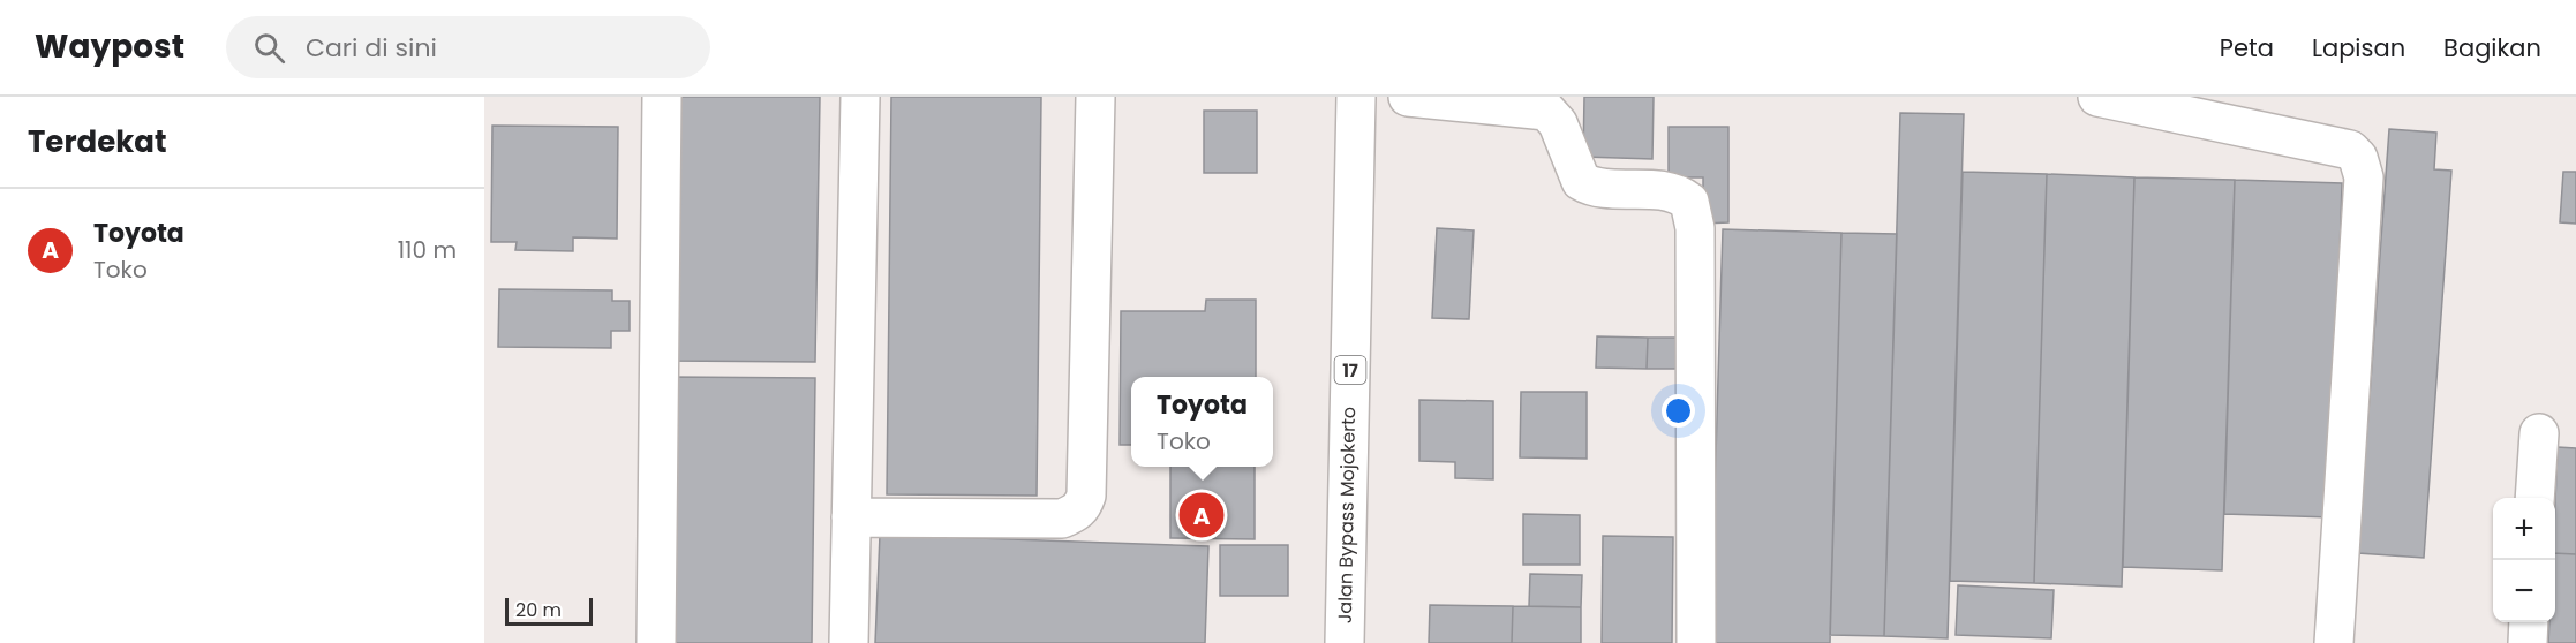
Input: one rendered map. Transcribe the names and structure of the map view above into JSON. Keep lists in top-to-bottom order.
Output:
{
  "streets": {
    "main road": ["17", "Jalan Bypass Mojokerto"]
  },
  "scale_bar": "20 m",
  "page": {
    "header": "Waypost",
    "search": "Cari di sini",
    "nav": ["Peta", "Lapisan", "Bagikan"],
    "heading": "Terdekat",
    "list": [
      {
        "mark": "A",
        "name": "Toyota",
        "note": "Toko",
        "value": "110 m"
      }
    ],
    "popup": ["Toyota", "Toko"],
    "pins": "A",
    "map_buttons": ["+", "−"],
    "scale": "20 m"
  }
}
